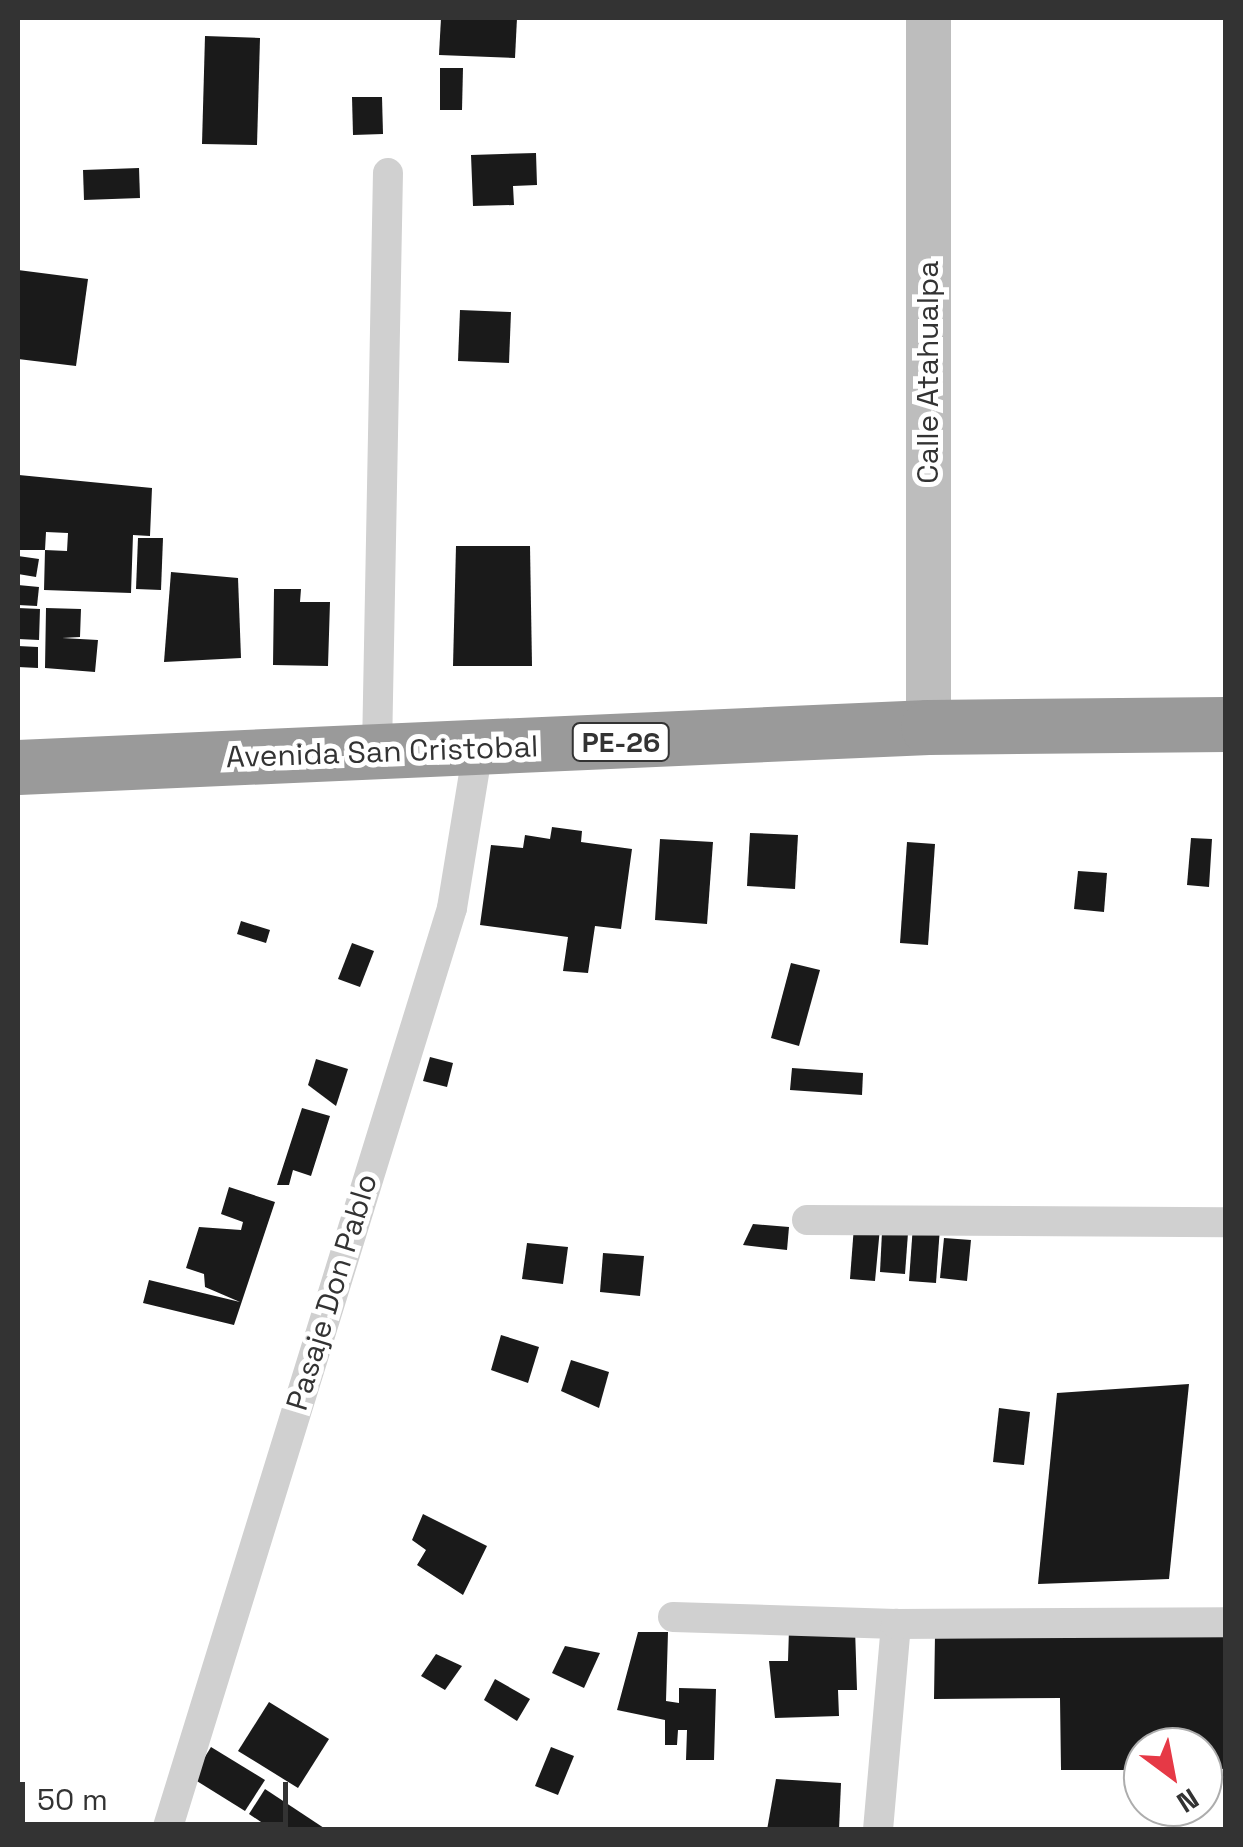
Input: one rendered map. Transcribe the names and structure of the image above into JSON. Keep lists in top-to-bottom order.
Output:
{
  "streets": {
    "highway": ["PE-26", "Avenida San Cristobal"],
    "street": ["Calle Atahualpa", "Pasaje Don Pablo"]
  },
  "crossings": [
    ["Calle Atahualpa", "Avenida San Cristobal"],
    ["Avenida San Cristobal", "Pasaje Don Pablo"]
  ],
  "scale_bar": "50 m",
  "north": "bottom right"
}
